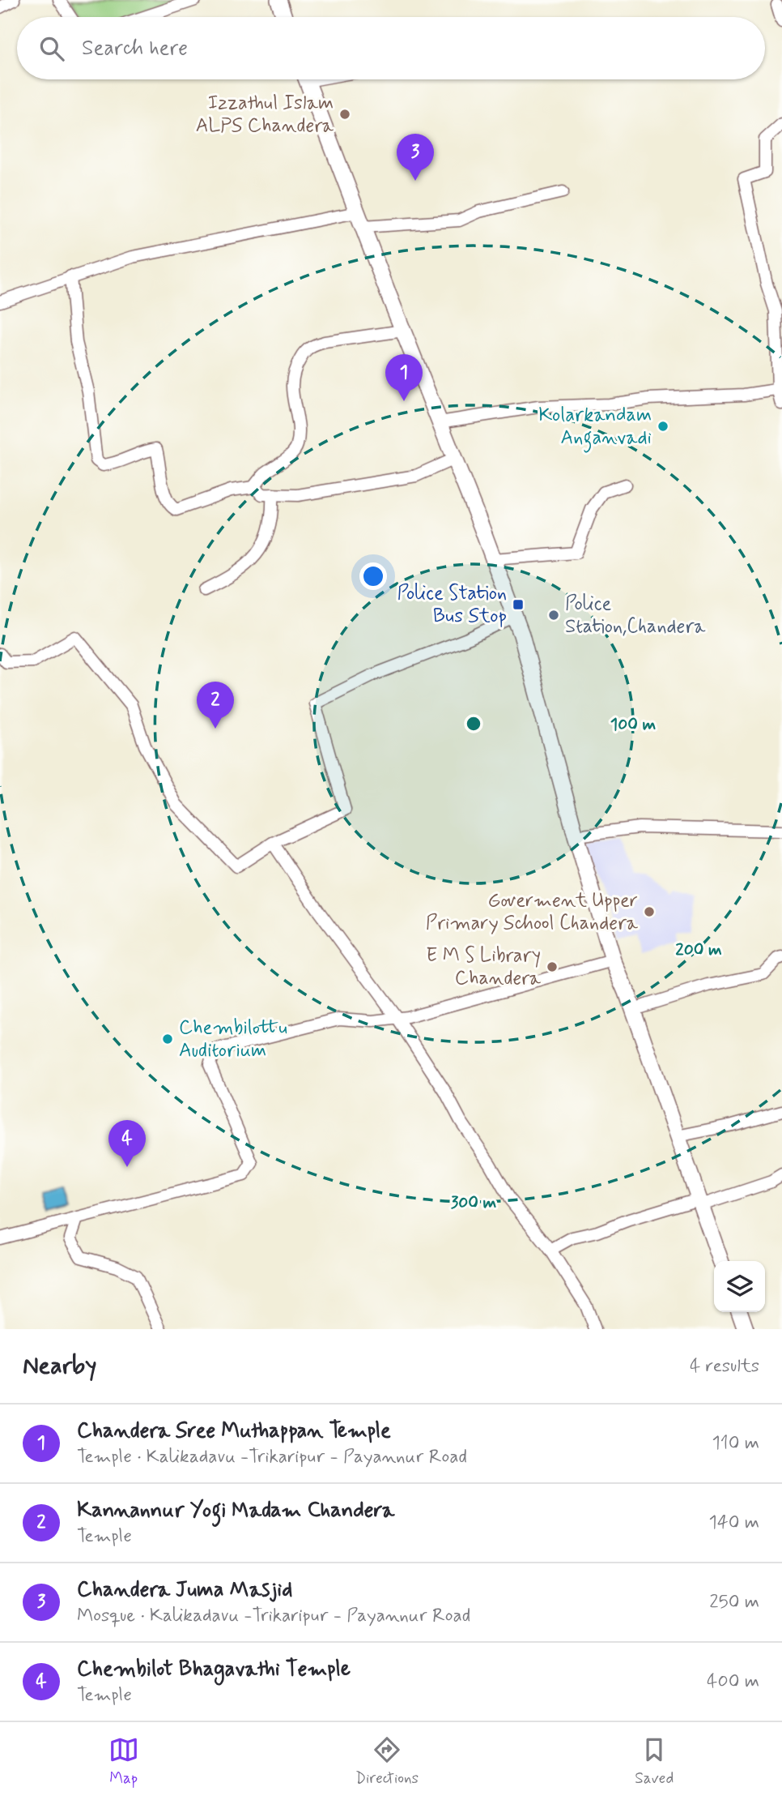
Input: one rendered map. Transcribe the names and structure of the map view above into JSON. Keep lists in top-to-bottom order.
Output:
{
  "places": {
    "other": [
      "Izzathul Islam ALPS Chandera",
      "Kolarkandam Anganvadi",
      "Police Station,Chandera",
      "Goverment Upper Primary School Chandera",
      "E M S Library Chandera",
      "Chembilottu Auditorium"
    ],
    "transit": ["Police Station Bus Stop"]
  },
  "page": {
    "search": "Search here",
    "pins": [
      "3",
      "1",
      "2",
      "4"
    ],
    "heading": ["Nearby", "4 results"],
    "list": [
      {
        "mark": "1",
        "name": "Chandera Sree Muthappan Temple",
        "note": "Temple · Kalikadavu -Trikaripur - Payannur Road",
        "value": "110 m"
      },
      {
        "mark": "2",
        "name": "Kannannur Yogi Madam Chandera",
        "note": "Temple",
        "value": "140 m"
      },
      {
        "mark": "3",
        "name": "Chandera Juma Masjid",
        "note": "Mosque · Kalikadavu -Trikaripur - Payannur Road",
        "value": "250 m"
      },
      {
        "mark": "4",
        "name": "Chembilot Bhagavathi Temple",
        "note": "Temple",
        "value": "400 m"
      }
    ],
    "nav": ["Map", "Directions", "Saved"]
  },
  "rings": ["100 m", "200 m", "300 m"]
}
